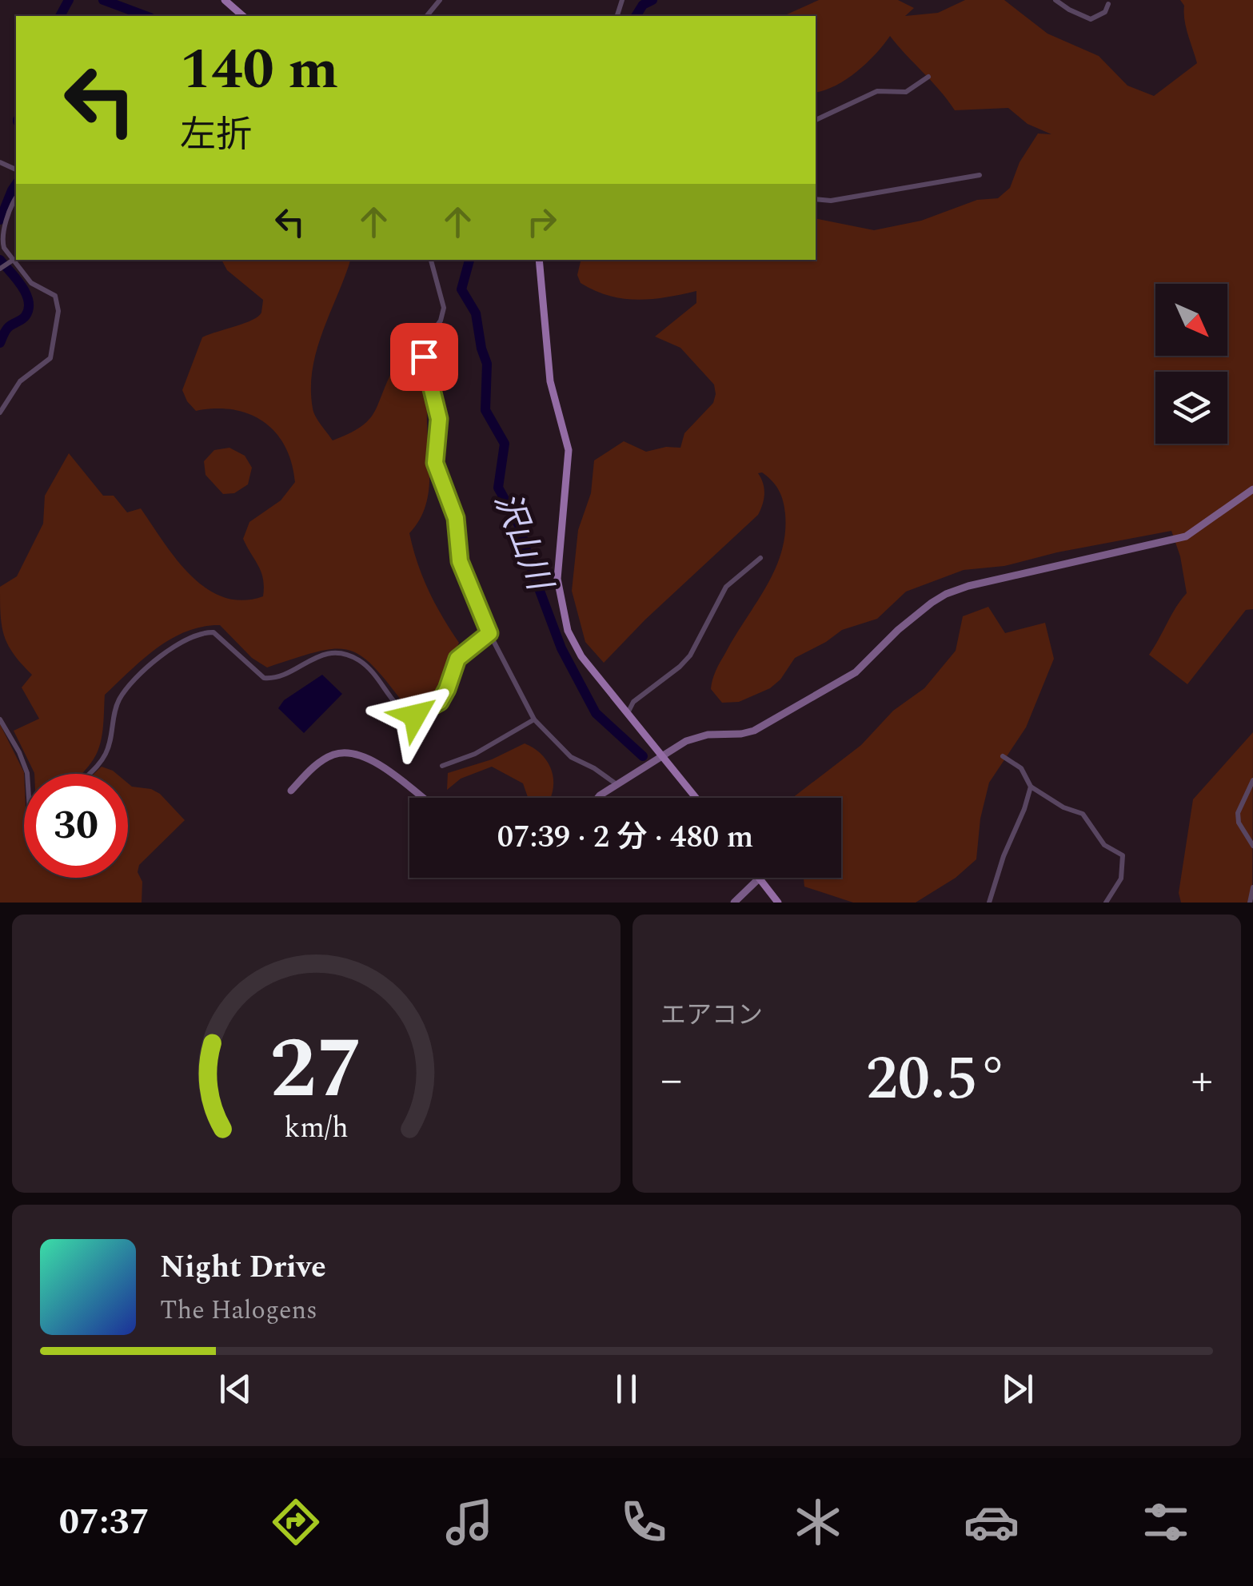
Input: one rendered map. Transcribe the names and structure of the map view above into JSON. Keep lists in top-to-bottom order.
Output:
{
  "water": ["沢山川"],
  "north": "bottom right",
  "page": {
    "turn": ["140 m", "左折"],
    "limit": "30",
    "trip": "07:39 · 2 分 · 480 m",
    "tile": "エアコン",
    "heat": ["−", "20.5°", "+"],
    "song": ["Night Drive", "The Halogens"],
    "tabs": "07:37",
    "gauge": ["27", "km/h"]
  }
}
